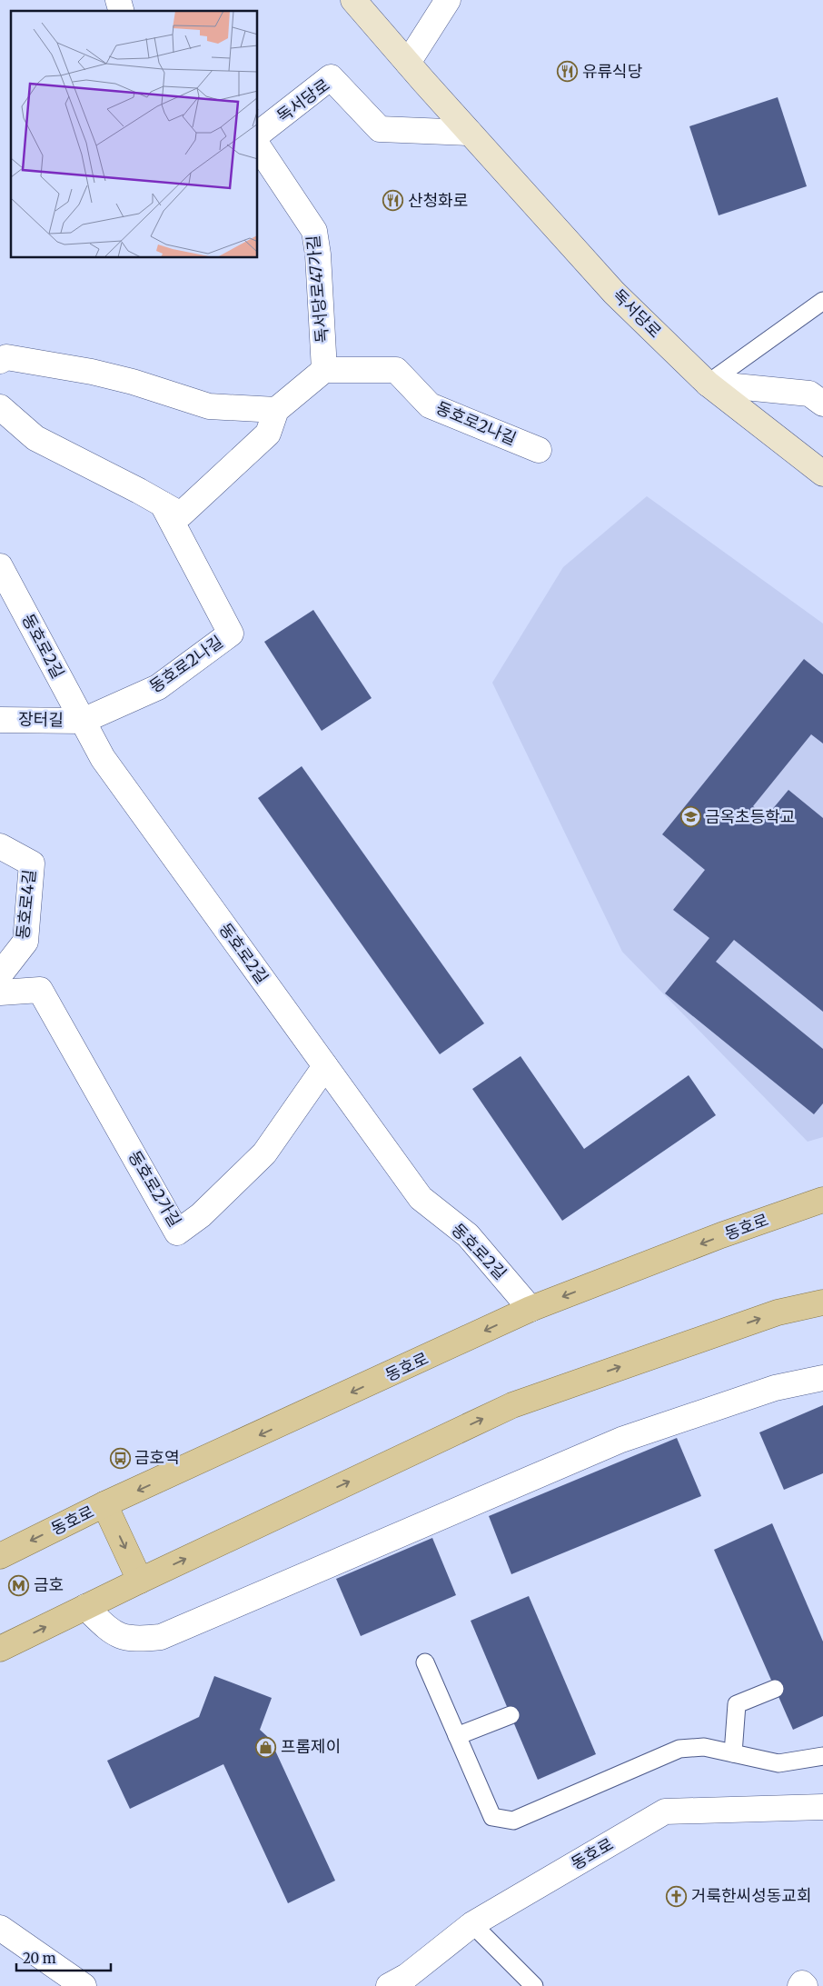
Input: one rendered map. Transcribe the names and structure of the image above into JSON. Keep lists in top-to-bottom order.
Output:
{
  "streets": {
    "main road": ["독서당로", "동호로"],
    "street": [
      "독서당로47가길",
      "동호로2나길",
      "동호로2길",
      "장터길",
      "동호로4길",
      "동호로2가길"
    ]
  },
  "crossings": [
    ["독서당로47가길", "동호로2나길"],
    ["동호로2나길", "동호로2길"],
    ["동호로2나길", "장터길"],
    ["동호로2길", "장터길"],
    ["동호로2길", "동호로2가길"],
    ["동호로2길", "동호로"]
  ],
  "places": {
    "restaurant": ["유류식당", "산청화로"],
    "school or university": ["금옥초등학교"],
    "bus stop": ["금호역"],
    "metro station": ["금호"],
    "shop": ["프롬제이"],
    "church": ["거룩한씨성동교회"]
  },
  "scale_bar": "20 m"
}
